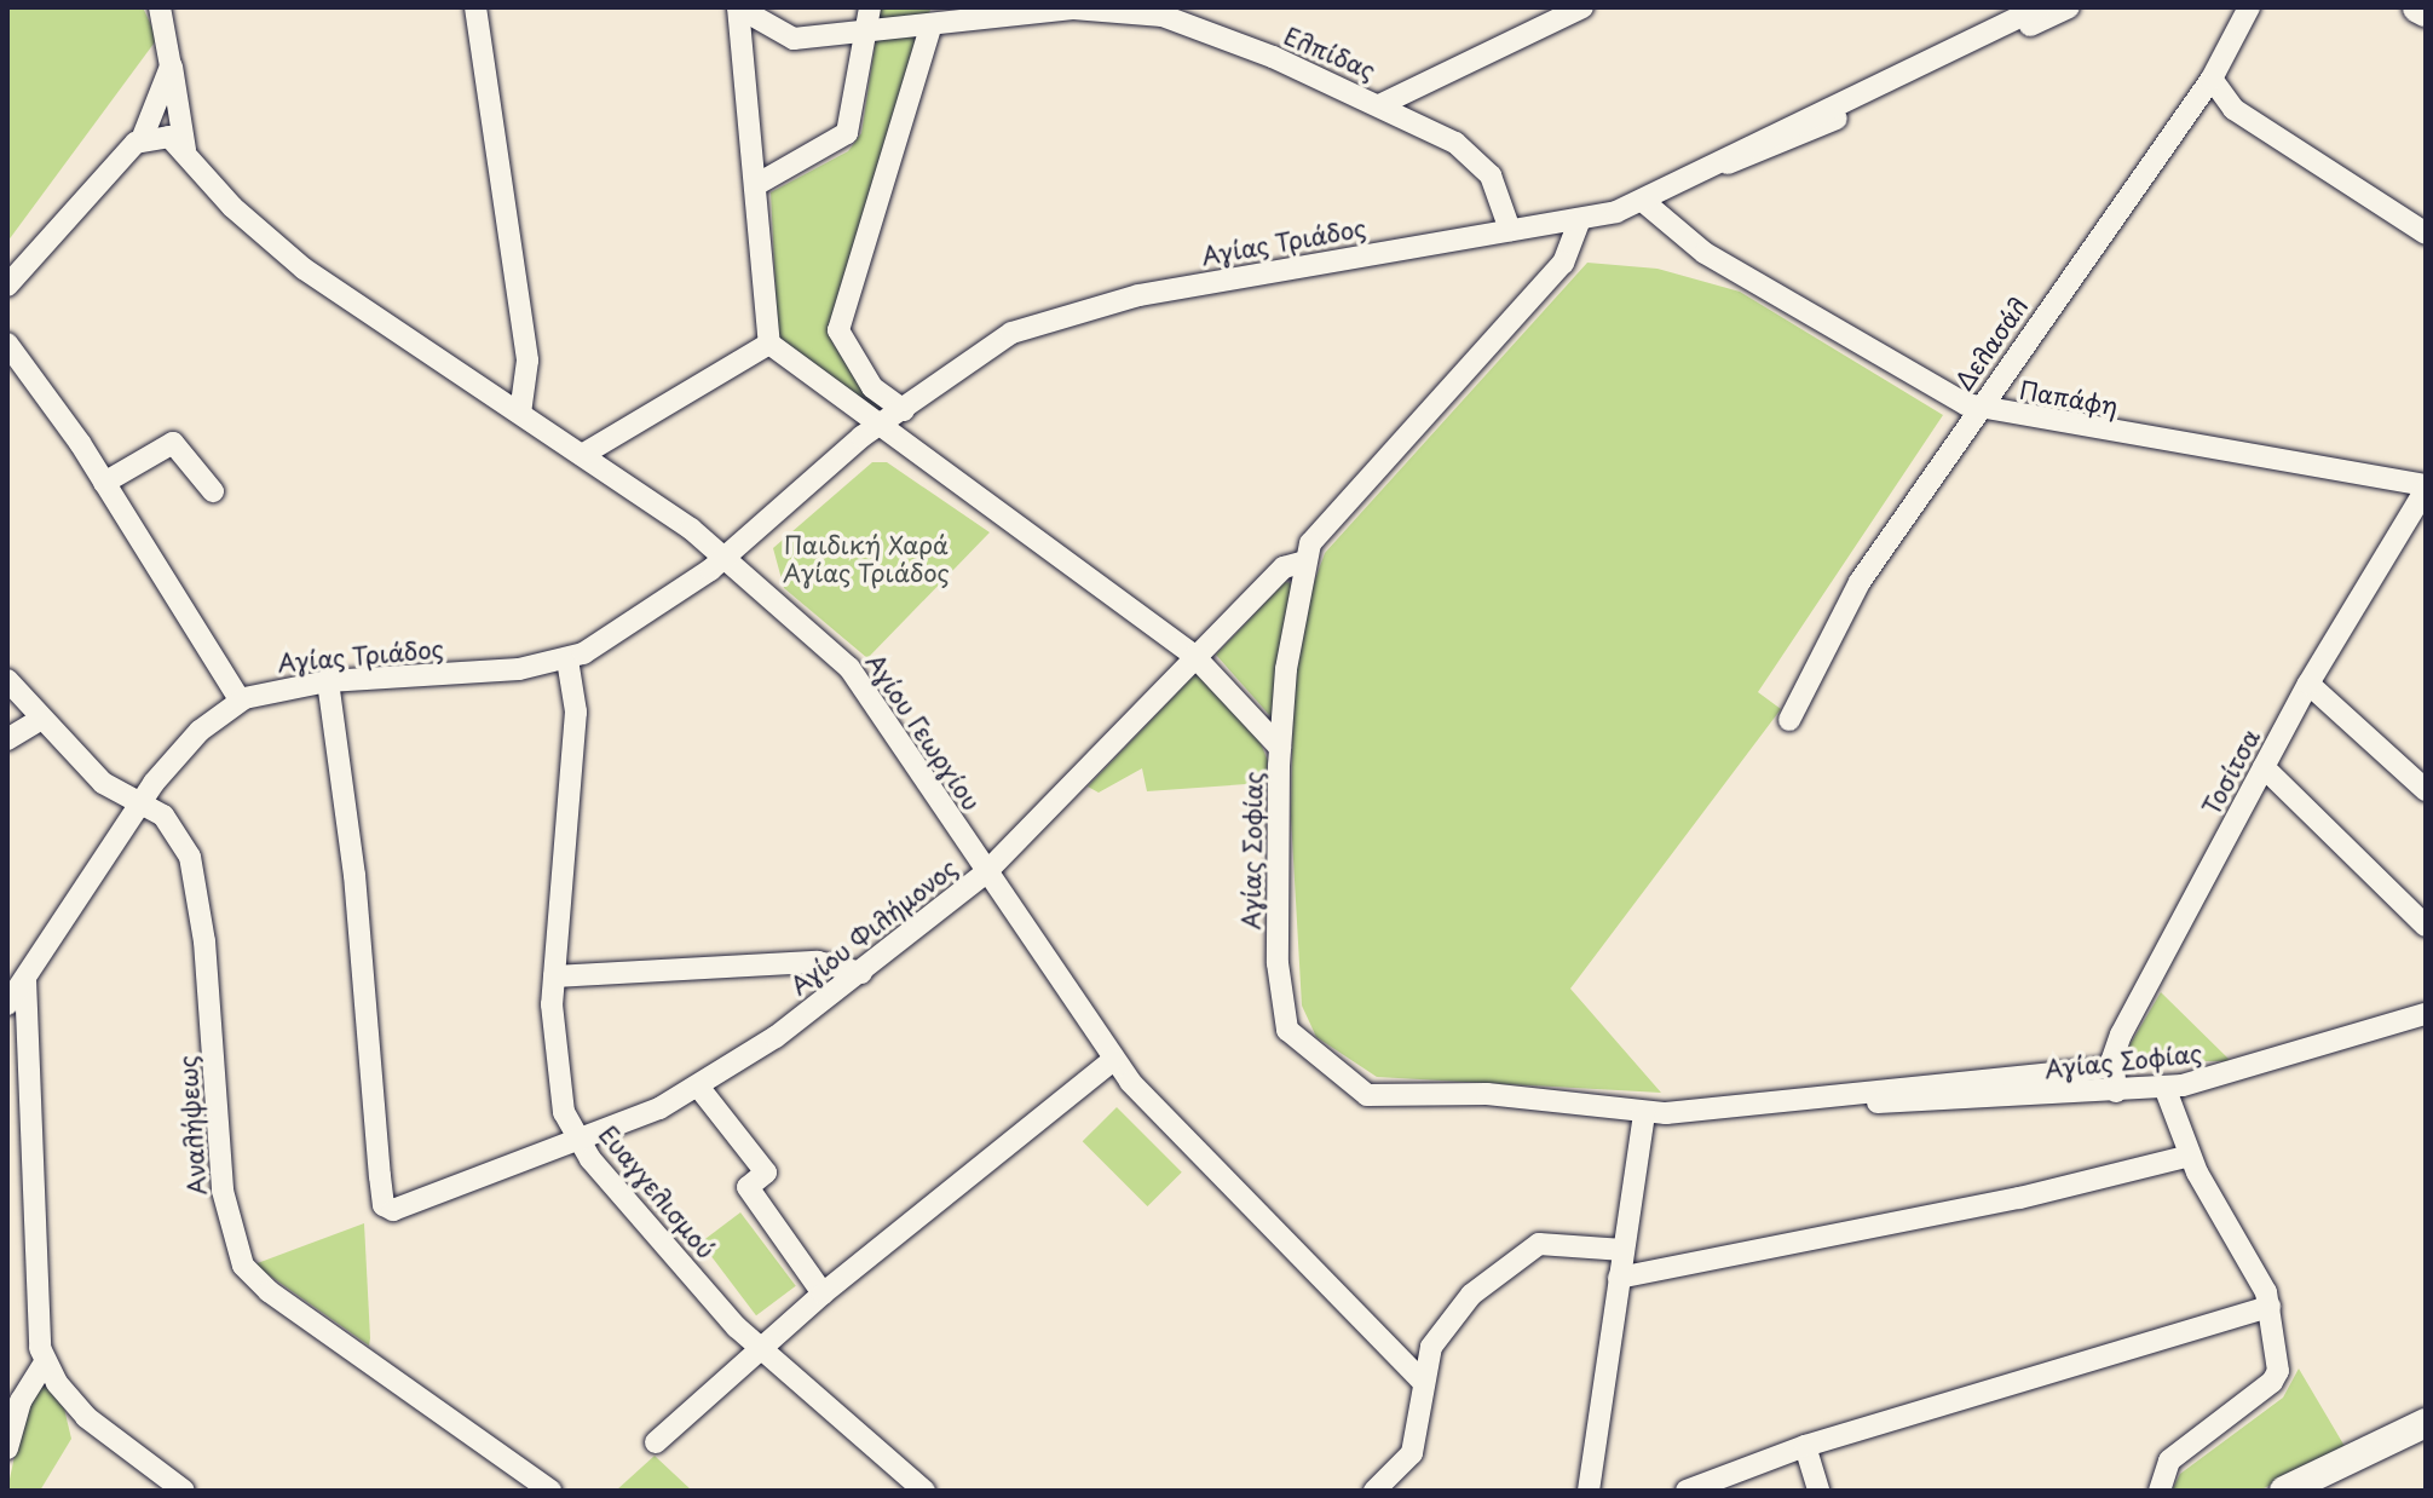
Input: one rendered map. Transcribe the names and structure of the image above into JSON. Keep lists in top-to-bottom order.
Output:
{
  "streets": {
    "street": [
      "Ελπίδας",
      "Αγίας Τριάδος",
      "Δελασάλ",
      "Παπάφη",
      "Αγίου Γεωργίου",
      "Τοσίτσα",
      "Αγίας Σοφίας",
      "Αγίου Φιλήμονος",
      "Αναλήψεως",
      "Ευαγγελισμού"
    ]
  },
  "crossings": [
    ["Ελπίδας", "Αγίας Τριάδος"],
    ["Αγίας Τριάδος", "Παπάφη"],
    ["Αγίας Τριάδος", "Αγίου Γεωργίου"],
    ["Αγίας Τριάδος", "Αγίας Σοφίας"],
    ["Αγίας Τριάδος", "Αγίου Φιλήμονος"],
    ["Αγίας Τριάδος", "Αναλήψεως"],
    ["Αγίας Τριάδος", "Ευαγγελισμού"],
    ["Δελασάλ", "Παπάφη"],
    ["Παπάφη", "Τοσίτσα"],
    ["Αγίου Γεωργίου", "Αγίου Φιλήμονος"],
    ["Τοσίτσα", "Αγίας Σοφίας"],
    ["Αγίας Σοφίας", "Αγίου Φιλήμονος"],
    ["Αγίου Φιλήμονος", "Ευαγγελισμού"]
  ],
  "parks": ["Παιδική Χαρά Αγίας Τριάδος"]
}
